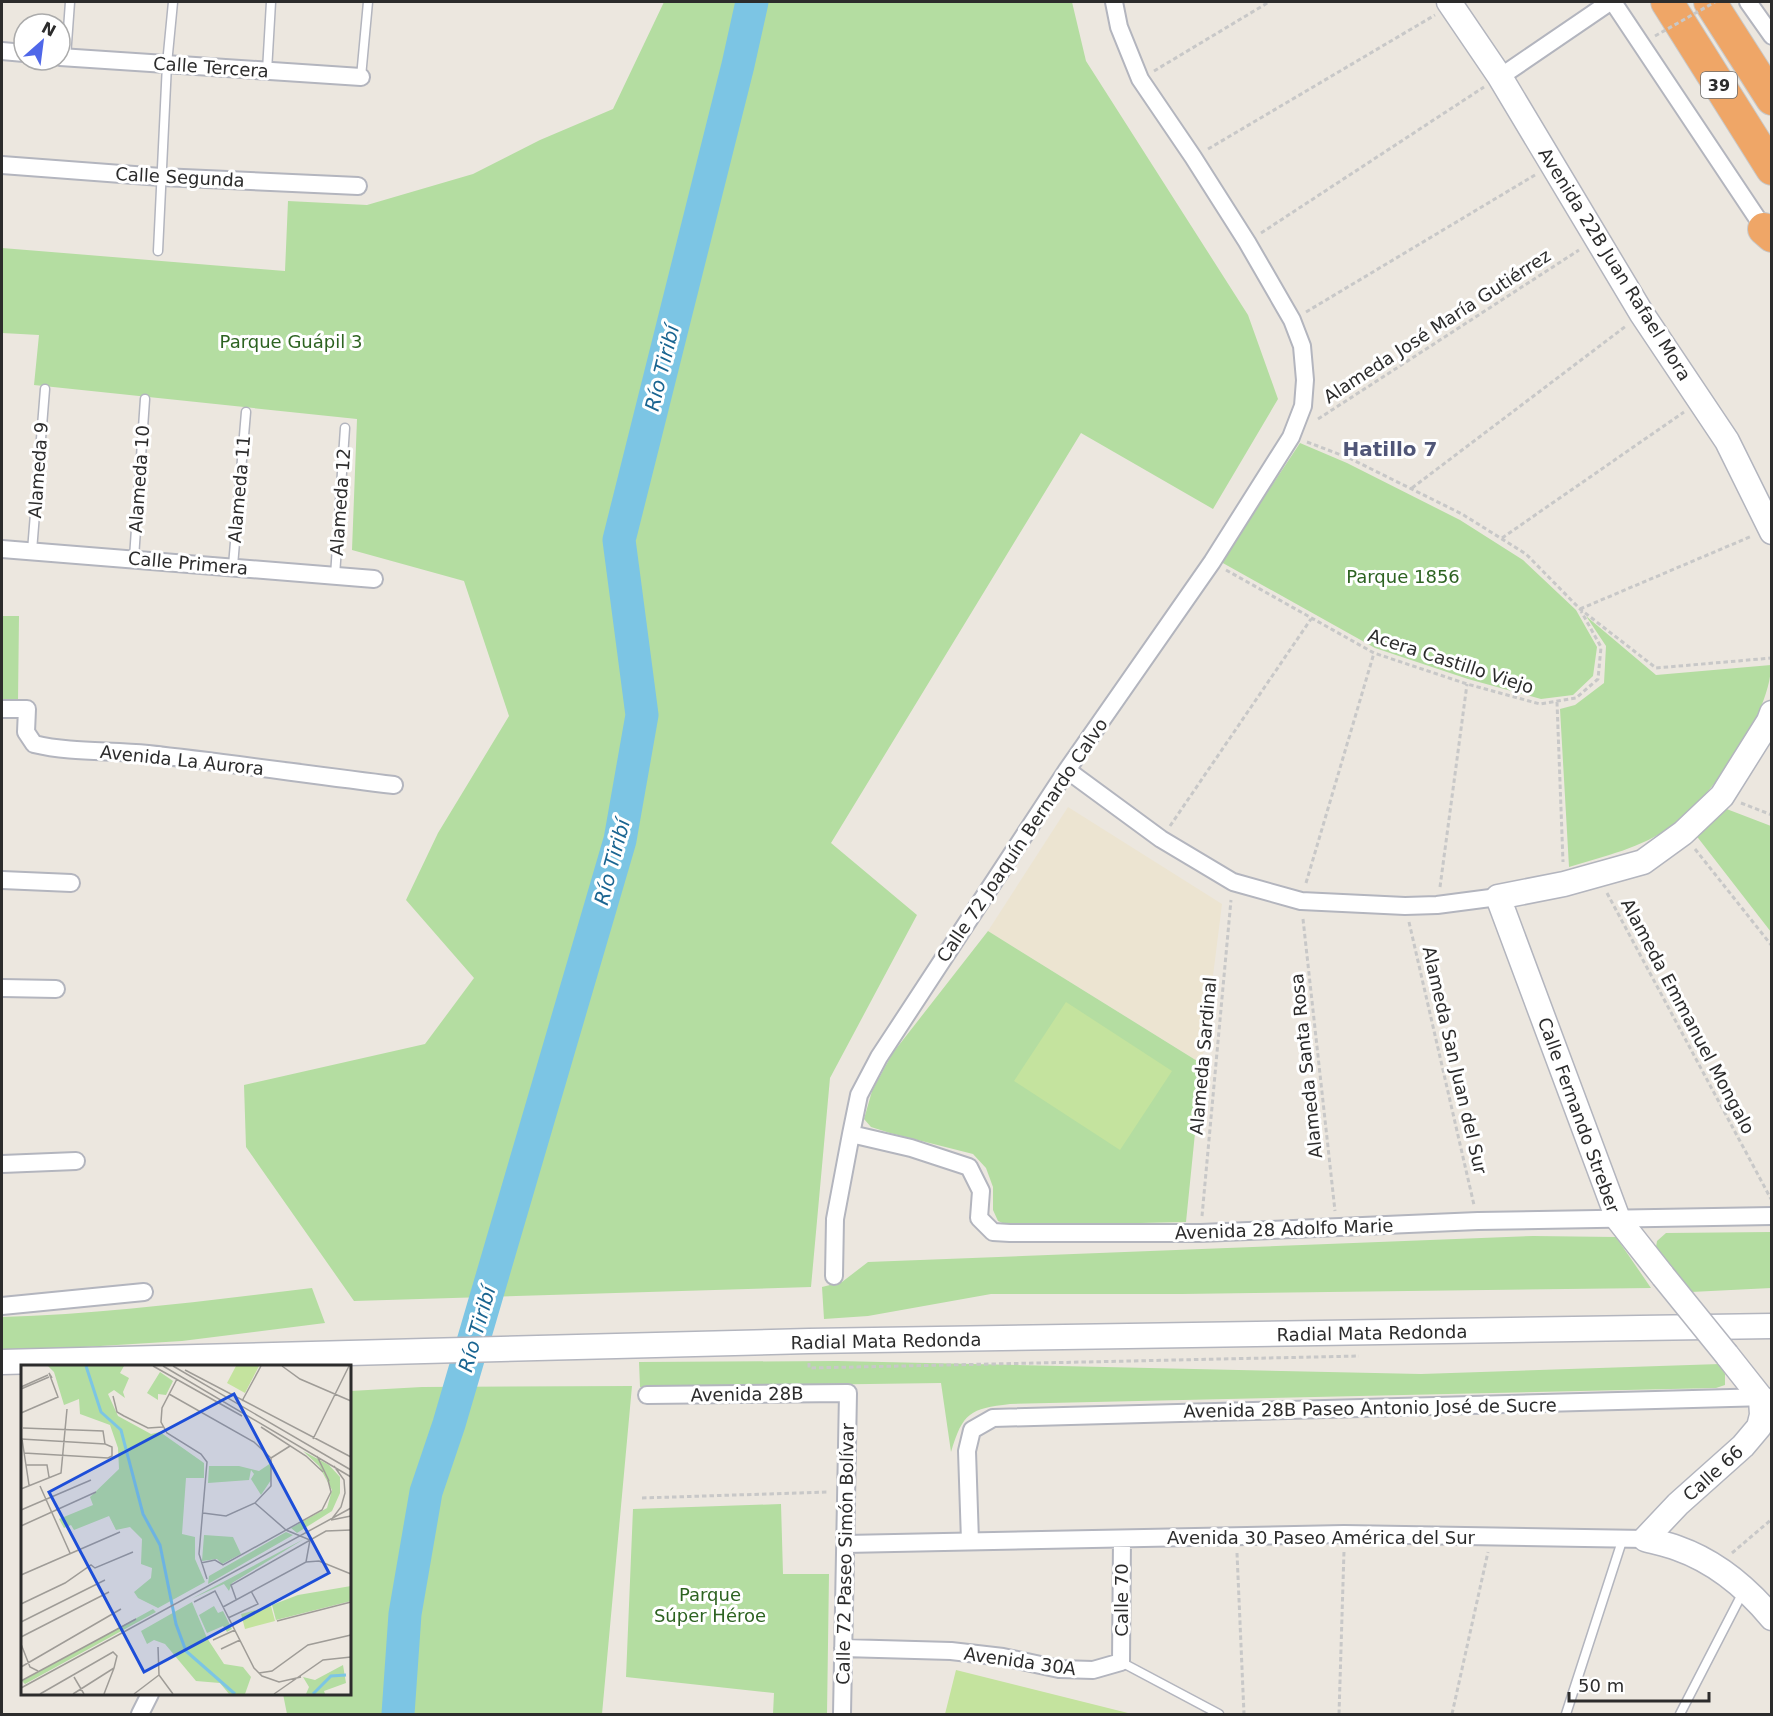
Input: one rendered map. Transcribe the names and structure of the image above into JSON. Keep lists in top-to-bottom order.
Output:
{
  "streets": {
    "highway": ["39"],
    "street": [
      "Calle Tercera",
      "Calle Segunda",
      "Avenida 22B Juan Rafael Mora",
      "Calle Primera",
      "Avenida La Aurora",
      "Calle 72 Joaquín Bernardo Calvo",
      "Calle Fernando Streber",
      "Avenida 28 Adolfo Marie",
      "Radial Mata Redonda",
      "Avenida 28B",
      "Avenida 28B Paseo Antonio José de Sucre",
      "Calle 66",
      "Avenida 30 Paseo América del Sur",
      "Calle 72 Paseo Simón Bolívar",
      "Calle 70",
      "Avenida 30A"
    ],
    "lane": [
      "Alameda 9",
      "Alameda 10",
      "Alameda 11",
      "Alameda 12"
    ],
    "path": [
      "Alameda José María Gutiérrez",
      "Acera Castillo Viejo",
      "Alameda Emmanuel Mongalo",
      "Alameda Sardinal",
      "Alameda San Juan del Sur",
      "Alameda Santa Rosa"
    ]
  },
  "crossings": [
    ["Avenida 22B Juan Rafael Mora", "Alameda José María Gutiérrez"],
    ["Alameda José María Gutiérrez", "Calle 72 Joaquín Bernardo Calvo"],
    ["Alameda 9", "Calle Primera"],
    ["Alameda 10", "Calle Primera"],
    ["Alameda 11", "Calle Primera"],
    ["Alameda 12", "Calle Primera"],
    ["Acera Castillo Viejo", "Calle 72 Joaquín Bernardo Calvo"],
    ["Calle 72 Joaquín Bernardo Calvo", "Avenida 28 Adolfo Marie"],
    ["Alameda Sardinal", "Avenida 28 Adolfo Marie"],
    ["Alameda San Juan del Sur", "Avenida 28 Adolfo Marie"],
    ["Alameda Santa Rosa", "Avenida 28 Adolfo Marie"],
    ["Calle Fernando Streber", "Avenida 28 Adolfo Marie"],
    ["Calle Fernando Streber", "Avenida 28B Paseo Antonio José de Sucre"],
    ["Calle Fernando Streber", "Calle 66"],
    ["Avenida 28B", "Calle 72 Paseo Simón Bolívar"],
    ["Avenida 28B Paseo Antonio José de Sucre", "Calle 66"],
    ["Avenida 28B Paseo Antonio José de Sucre", "Avenida 30 Paseo América del Sur"],
    ["Calle 66", "Avenida 30 Paseo América del Sur"],
    ["Avenida 30 Paseo América del Sur", "Calle 72 Paseo Simón Bolívar"],
    ["Avenida 30 Paseo América del Sur", "Calle 70"],
    ["Calle 72 Paseo Simón Bolívar", "Avenida 30A"],
    ["Calle 70", "Avenida 30A"]
  ],
  "districts": ["Hatillo 7"],
  "water": ["Río Tiribí"],
  "parks": ["Parque Guápil 3", "Parque 1856", "Parque Súper Héroe"],
  "scale_bar": "50 m",
  "north": "top right"
}
